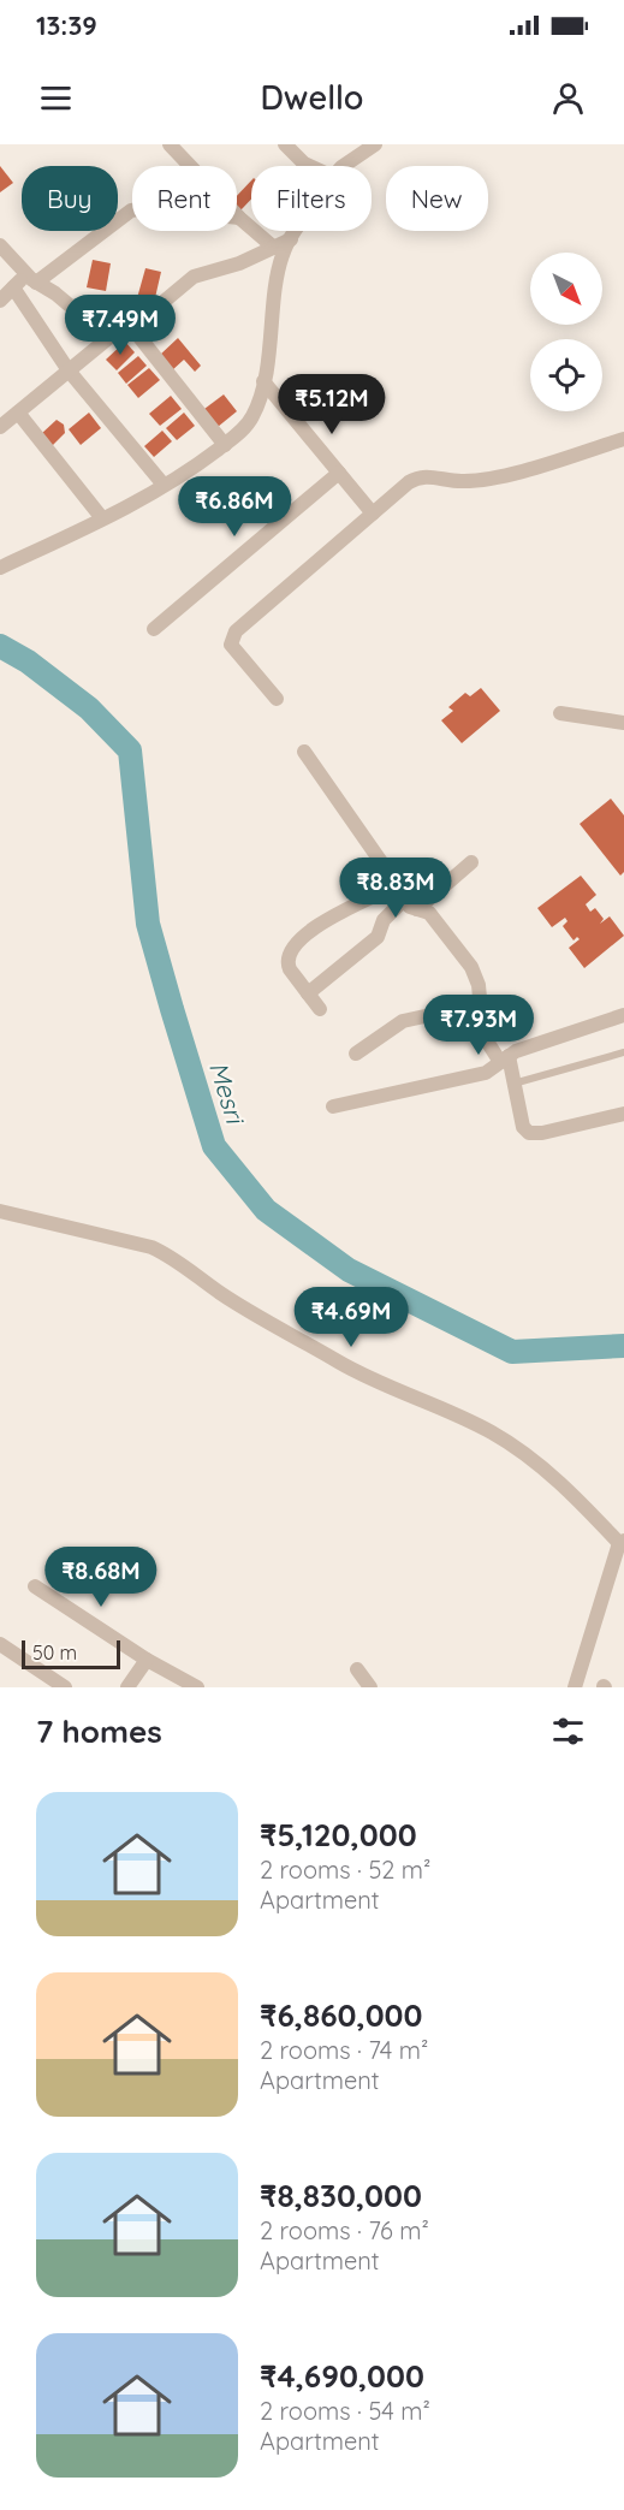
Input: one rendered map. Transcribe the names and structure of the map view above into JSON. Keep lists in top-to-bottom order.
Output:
{
  "water": ["Mesri"],
  "scale_bar": "50 m",
  "north": "bottom right",
  "page": {
    "status": "13:39",
    "header": "Dwello",
    "chip": [
      "Buy",
      "Rent",
      "Filters",
      "New"
    ],
    "price": [
      "₹7.49M",
      "₹5.12M",
      "₹6.86M",
      "₹8.83M",
      "₹7.93M",
      "₹4.69M",
      "₹8.68M"
    ],
    "scale": "50 m",
    "heading": "7 homes",
    "list": [
      {
        "name": "₹5,120,000",
        "note": "2 rooms · 52 m² · Apartment"
      },
      {
        "name": "₹6,860,000",
        "note": "2 rooms · 74 m² · Apartment"
      },
      {
        "name": "₹8,830,000",
        "note": "2 rooms · 76 m² · Apartment"
      },
      {
        "name": "₹4,690,000",
        "note": "2 rooms · 54 m² · Apartment"
      }
    ]
  }
}
